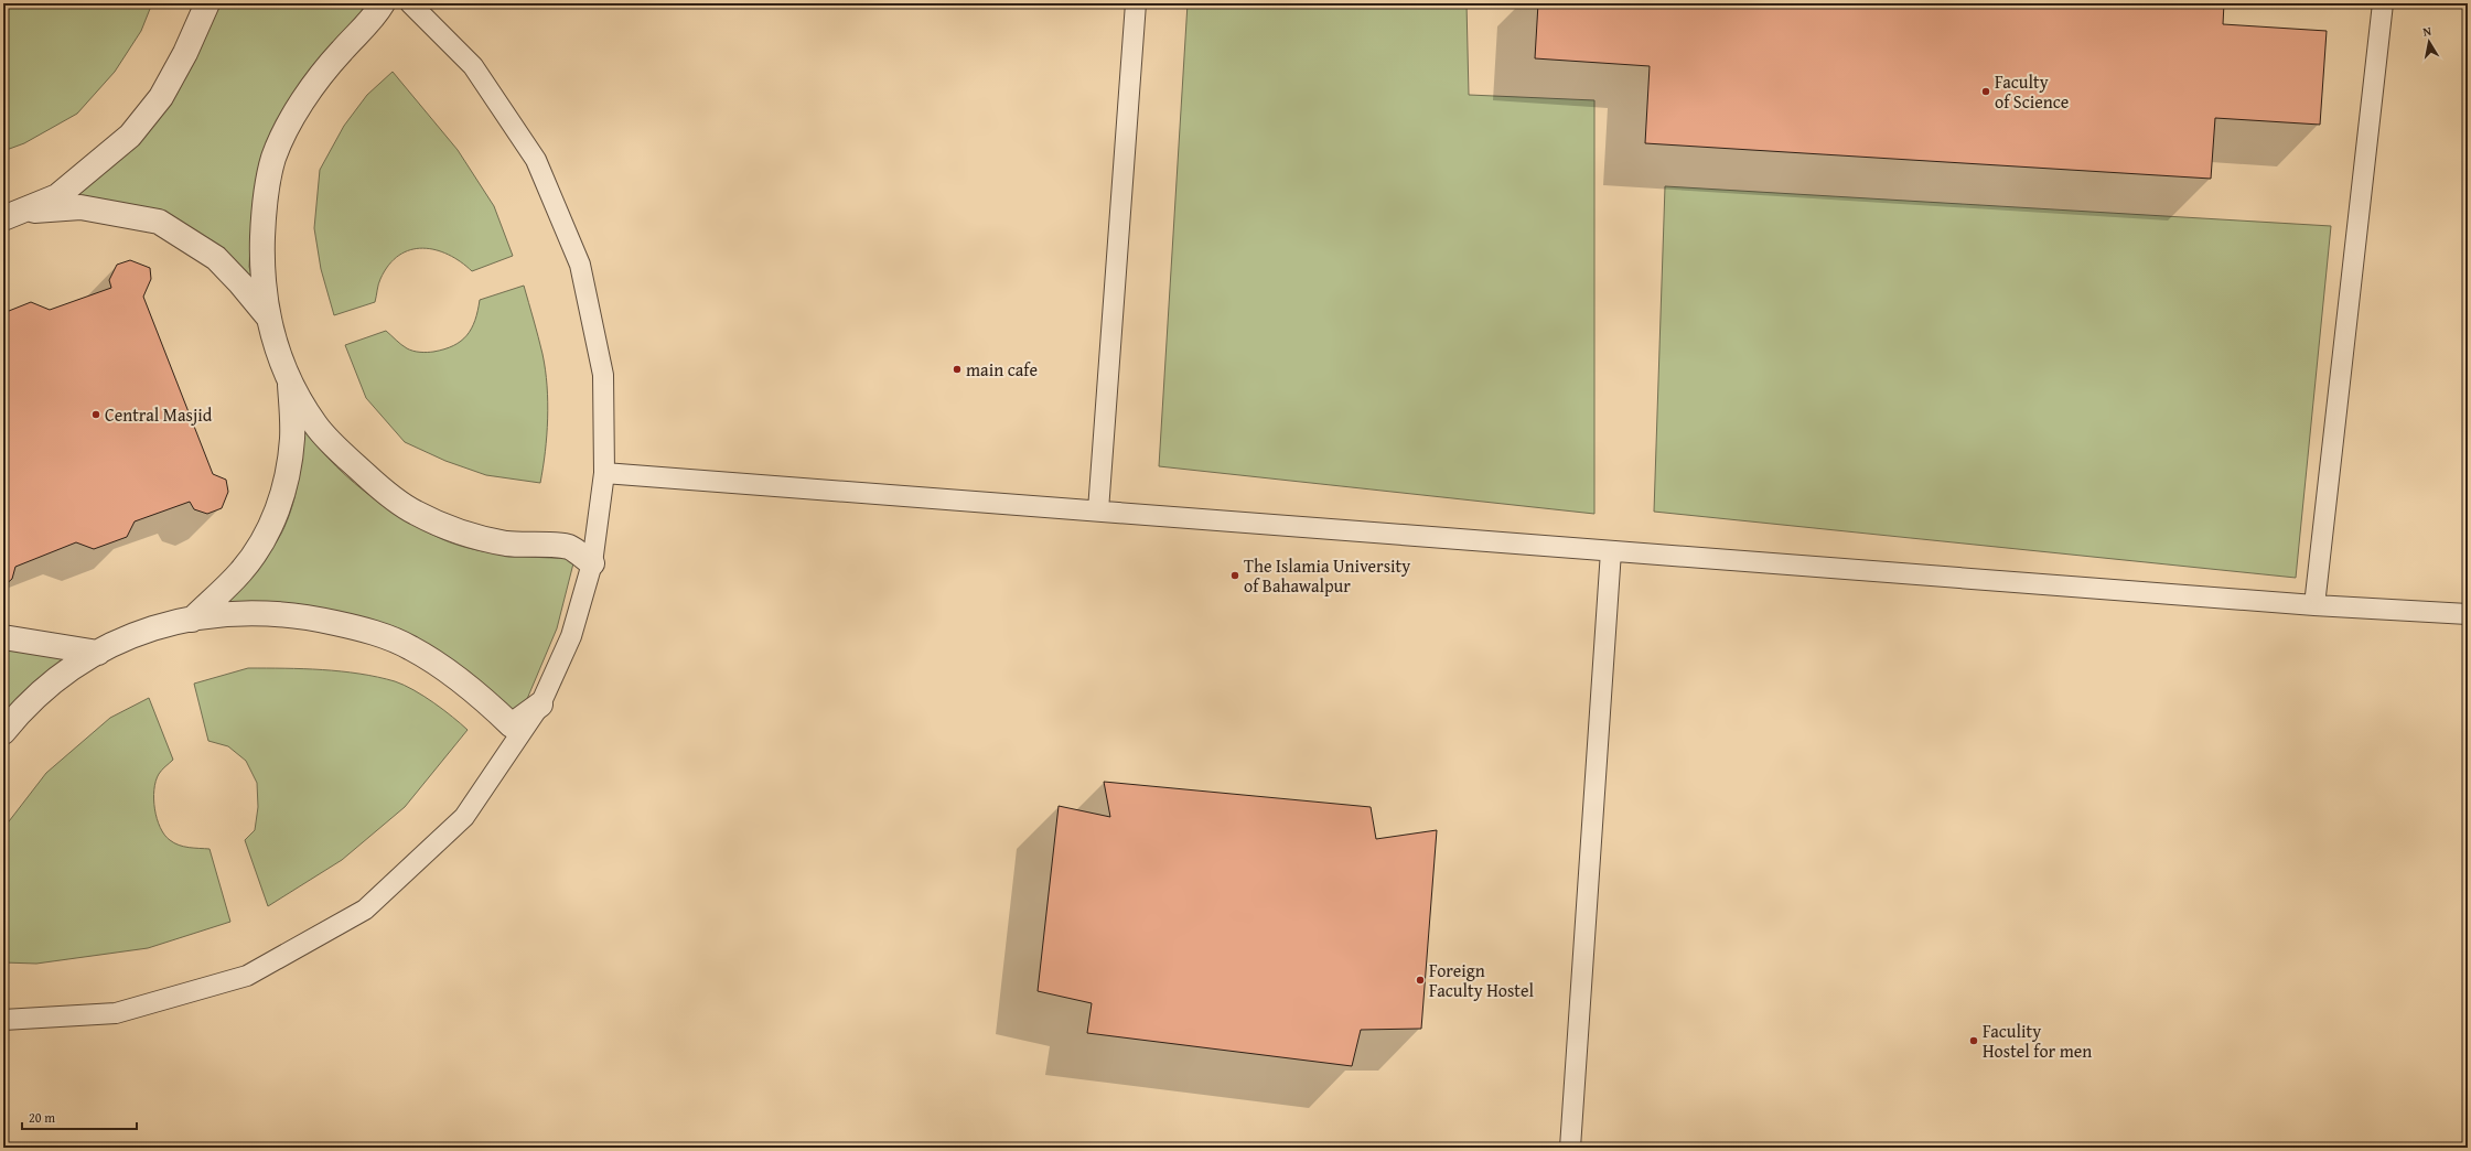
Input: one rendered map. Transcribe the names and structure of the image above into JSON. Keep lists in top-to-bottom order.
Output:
{
  "places": [
    "Faculty of Science",
    "main cafe",
    "Central Masjid",
    "The Islamia University of Bahawalpur",
    "Foreign Faculty Hostel",
    "Faculity Hostel for men"
  ],
  "scale_bar": "20 m",
  "north": "top"
}
